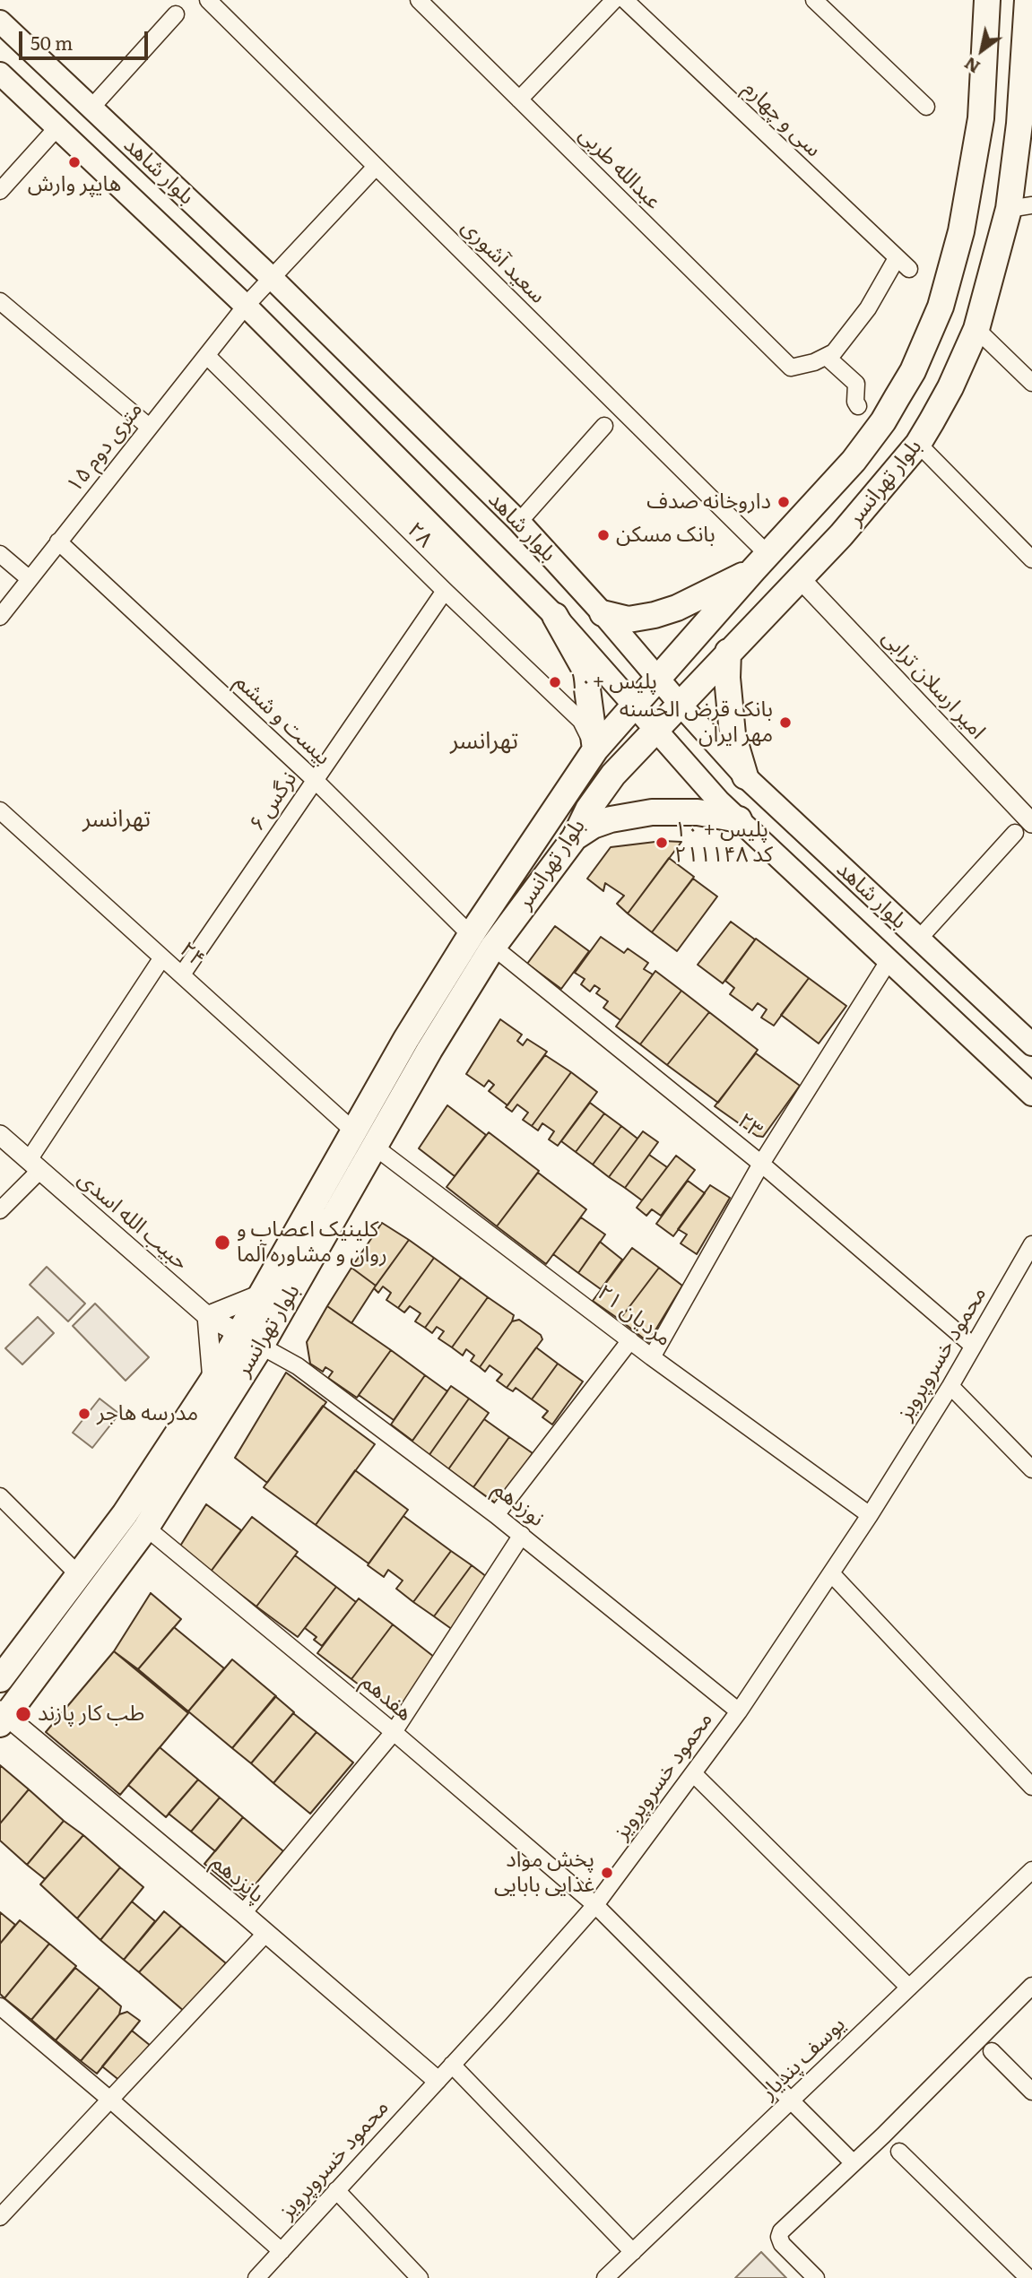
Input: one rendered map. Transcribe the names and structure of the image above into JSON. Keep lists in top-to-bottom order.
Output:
{
  "streets": {
    "main road": ["بلوار شاهد", "بلوار تهرانسر"],
    "street": [
      "سی و چهارم",
      "عبدالله طربی",
      "سعید آشوری",
      "۱۵ متری دوم",
      "۲۸",
      "امیر ارسلان ترابی",
      "بیست و ششم",
      "نرگس ۶",
      "۲۴",
      "۲۳",
      "حبیب الله اسدی",
      "۲۱ مردیان",
      "محمود خسروپرویز",
      "نوزدهم",
      "هفدهم",
      "پانزدهم",
      "یوسف پندیار"
    ]
  },
  "crossings": [
    ["بلوار شاهد", "۱۵ متری دوم"],
    ["بلوار شاهد", "بلوار تهرانسر"],
    ["سعید آشوری", "۱۵ متری دوم"],
    ["سعید آشوری", "بلوار تهرانسر"],
    ["۱۵ متری دوم", "۲۸"],
    ["۱۵ متری دوم", "بیست و ششم"],
    ["بلوار تهرانسر", "۲۸"],
    ["بلوار تهرانسر", "امیر ارسلان ترابی"],
    ["بلوار تهرانسر", "بیست و ششم"],
    ["بلوار تهرانسر", "۲۴"],
    ["بلوار تهرانسر", "۲۳"],
    ["بلوار تهرانسر", "حبیب الله اسدی"],
    ["بلوار تهرانسر", "۲۱ مردیان"],
    ["بلوار تهرانسر", "نوزدهم"],
    ["بلوار تهرانسر", "هفدهم"],
    ["بلوار تهرانسر", "پانزدهم"],
    ["۲۸", "نرگس ۶"],
    ["بیست و ششم", "نرگس ۶"],
    ["نرگس ۶", "۲۴"],
    ["۲۳", "محمود خسروپرویز"],
    ["حبیب الله اسدی", "نوزدهم"],
    ["۲۱ مردیان", "محمود خسروپرویز"],
    ["محمود خسروپرویز", "نوزدهم"],
    ["محمود خسروپرویز", "هفدهم"],
    ["محمود خسروپرویز", "پانزدهم"],
    ["هفدهم", "یوسف پندیار"]
  ],
  "districts": ["تهرانسر", "تهرانسر"],
  "places": [
    "هایپر وارش",
    "داروخانه صدف",
    "بانک مسکن",
    "پلیس +۱۰",
    "بانک قرض الحسنه مهر ایران",
    "پلیس + ۱۰ کد ۲۱۱۱۴۸",
    "کلینیک اعصاب و روان و مشاوره آلما",
    "مدرسه هاجر",
    "طب کار پازند",
    "پخش مواد غذایی بابایی"
  ],
  "scale_bar": "50 m",
  "north": "bottom left"
}
